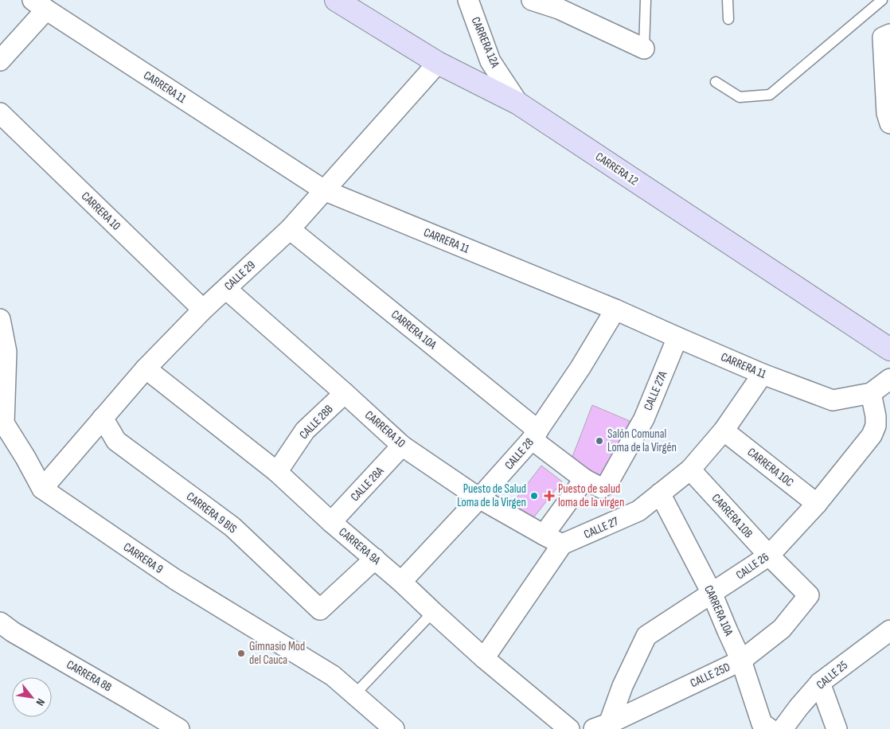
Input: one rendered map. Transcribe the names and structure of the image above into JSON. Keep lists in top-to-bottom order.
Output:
{
  "streets": {
    "street": [
      "CARRERA 12A",
      "CARRERA 11",
      "CARRERA 12",
      "CARRERA 10",
      "CALLE 29",
      "CARRERA 10A",
      "CALLE 27A",
      "CALLE 28B",
      "CALLE 28",
      "CARRERA 10C",
      "CALLE 28A",
      "CARRERA 9 BIS",
      "CARRERA 10B",
      "CALLE 27",
      "CARRERA 9A",
      "CARRERA 9",
      "CALLE 26",
      "CALLE 25D",
      "CALLE 25",
      "CARRERA 8B"
    ]
  },
  "crossings": [
    ["CARRERA 12A", "CARRERA 12"],
    ["CARRERA 11", "CALLE 29"],
    ["CARRERA 11", "CALLE 27A"],
    ["CARRERA 11", "CALLE 28"],
    ["CARRERA 11", "CALLE 27"],
    ["CARRERA 11", "CALLE 26"],
    ["CARRERA 12", "CALLE 29"],
    ["CARRERA 10", "CALLE 29"],
    ["CARRERA 10", "CALLE 28B"],
    ["CARRERA 10", "CALLE 28"],
    ["CARRERA 10", "CALLE 28A"],
    ["CARRERA 10", "CALLE 27"],
    ["CALLE 29", "CARRERA 10A"],
    ["CALLE 29", "CARRERA 9 BIS"],
    ["CALLE 29", "CARRERA 9A"],
    ["CALLE 29", "CARRERA 9"],
    ["CARRERA 10A", "CALLE 27A"],
    ["CARRERA 10A", "CALLE 28"],
    ["CARRERA 10A", "CALLE 27"],
    ["CARRERA 10A", "CALLE 26"],
    ["CARRERA 10A", "CALLE 25D"],
    ["CALLE 28B", "CARRERA 9A"],
    ["CALLE 28", "CARRERA 9A"],
    ["CARRERA 10C", "CALLE 27"],
    ["CARRERA 10C", "CALLE 26"],
    ["CALLE 28A", "CARRERA 9A"],
    ["CARRERA 9 BIS", "CARRERA 9A"],
    ["CARRERA 10B", "CALLE 27"],
    ["CARRERA 10B", "CALLE 26"],
    ["CARRERA 10B", "CALLE 25D"],
    ["CALLE 26", "CALLE 25D"]
  ],
  "places": {
    "other": ["Salón Comunal Loma de la Virgén", "Puesto de Salud Loma de la Virgen", "Gimnasio Mod del Cauca"],
    "health": ["Puesto de salud loma de la virgen"]
  },
  "north": "bottom right"
}
